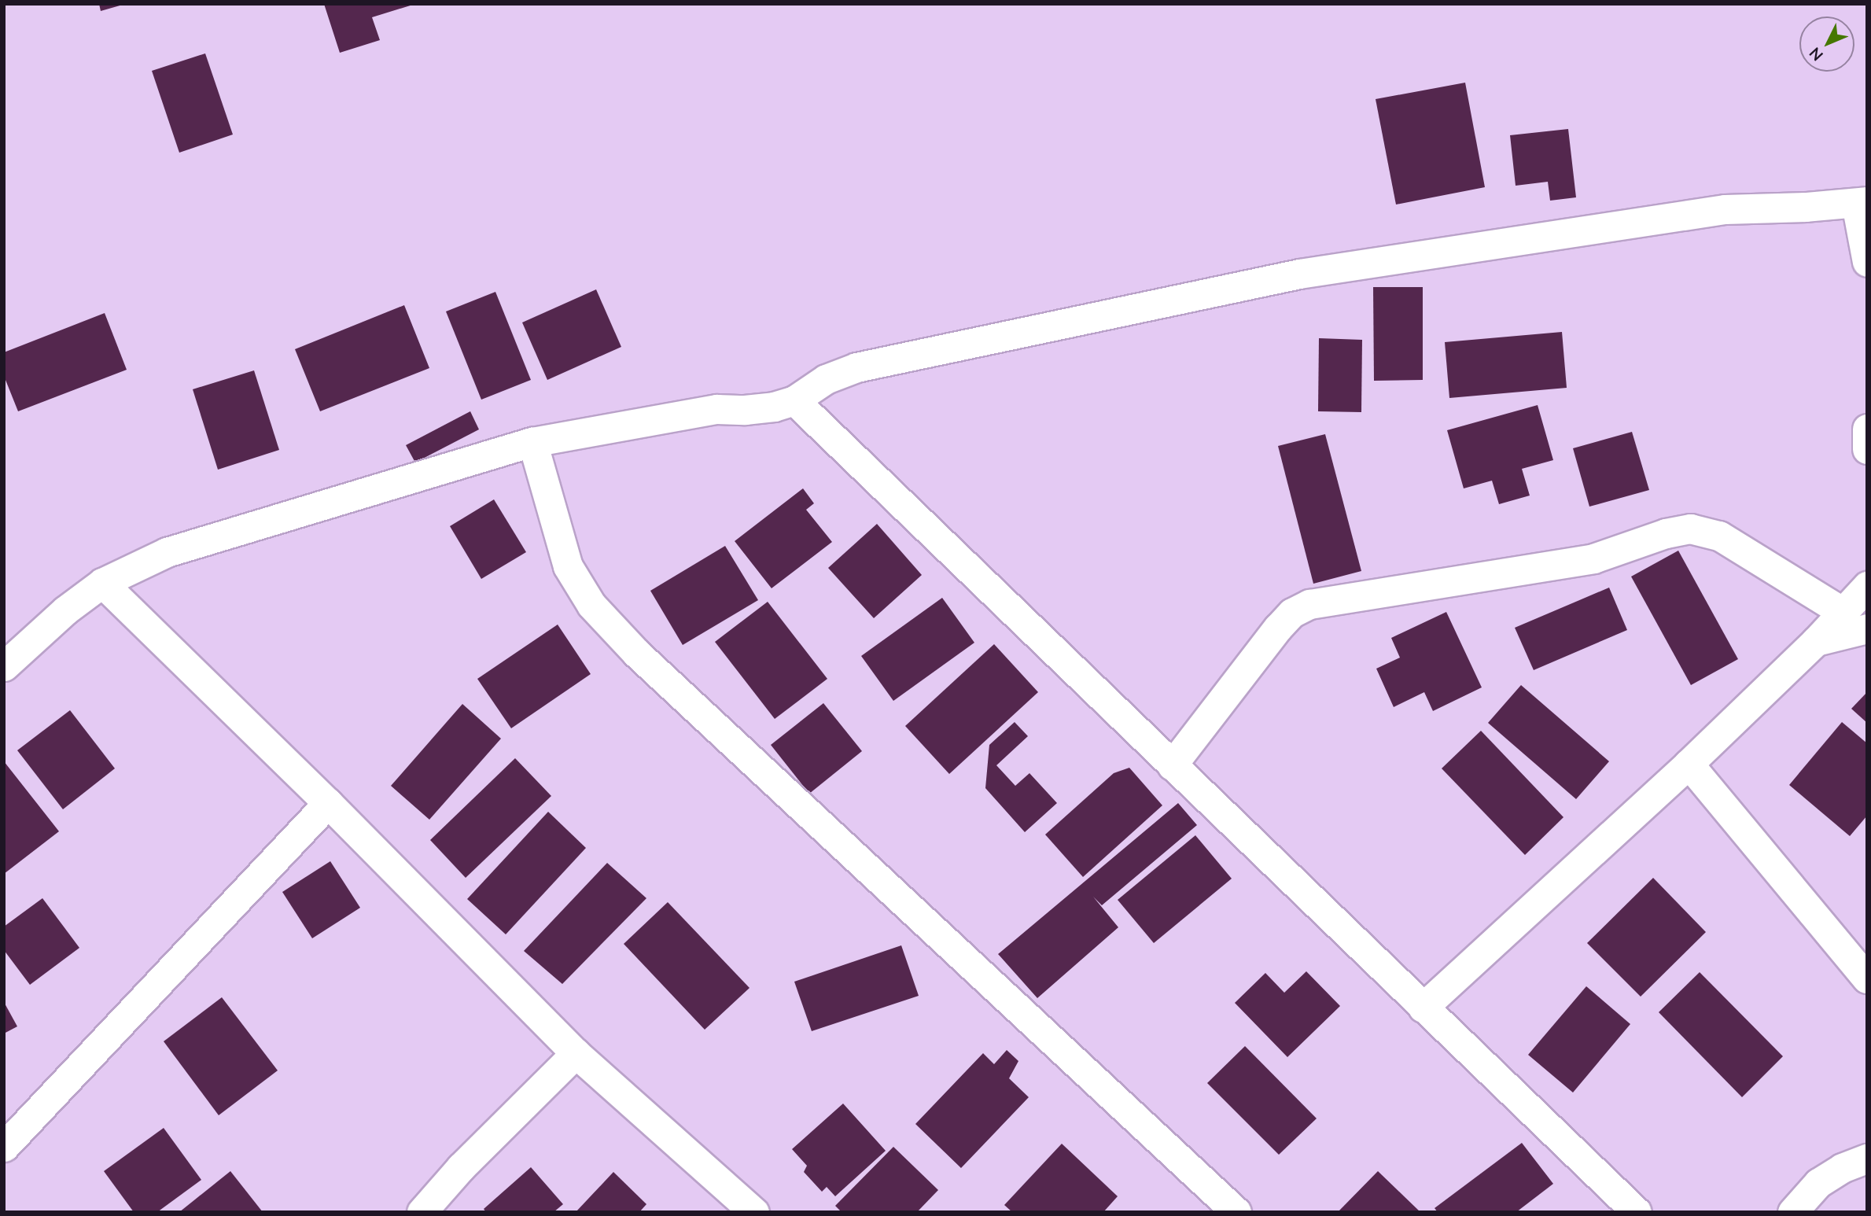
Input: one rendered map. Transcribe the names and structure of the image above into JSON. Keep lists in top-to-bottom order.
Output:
{
  "north": "bottom left"
}
